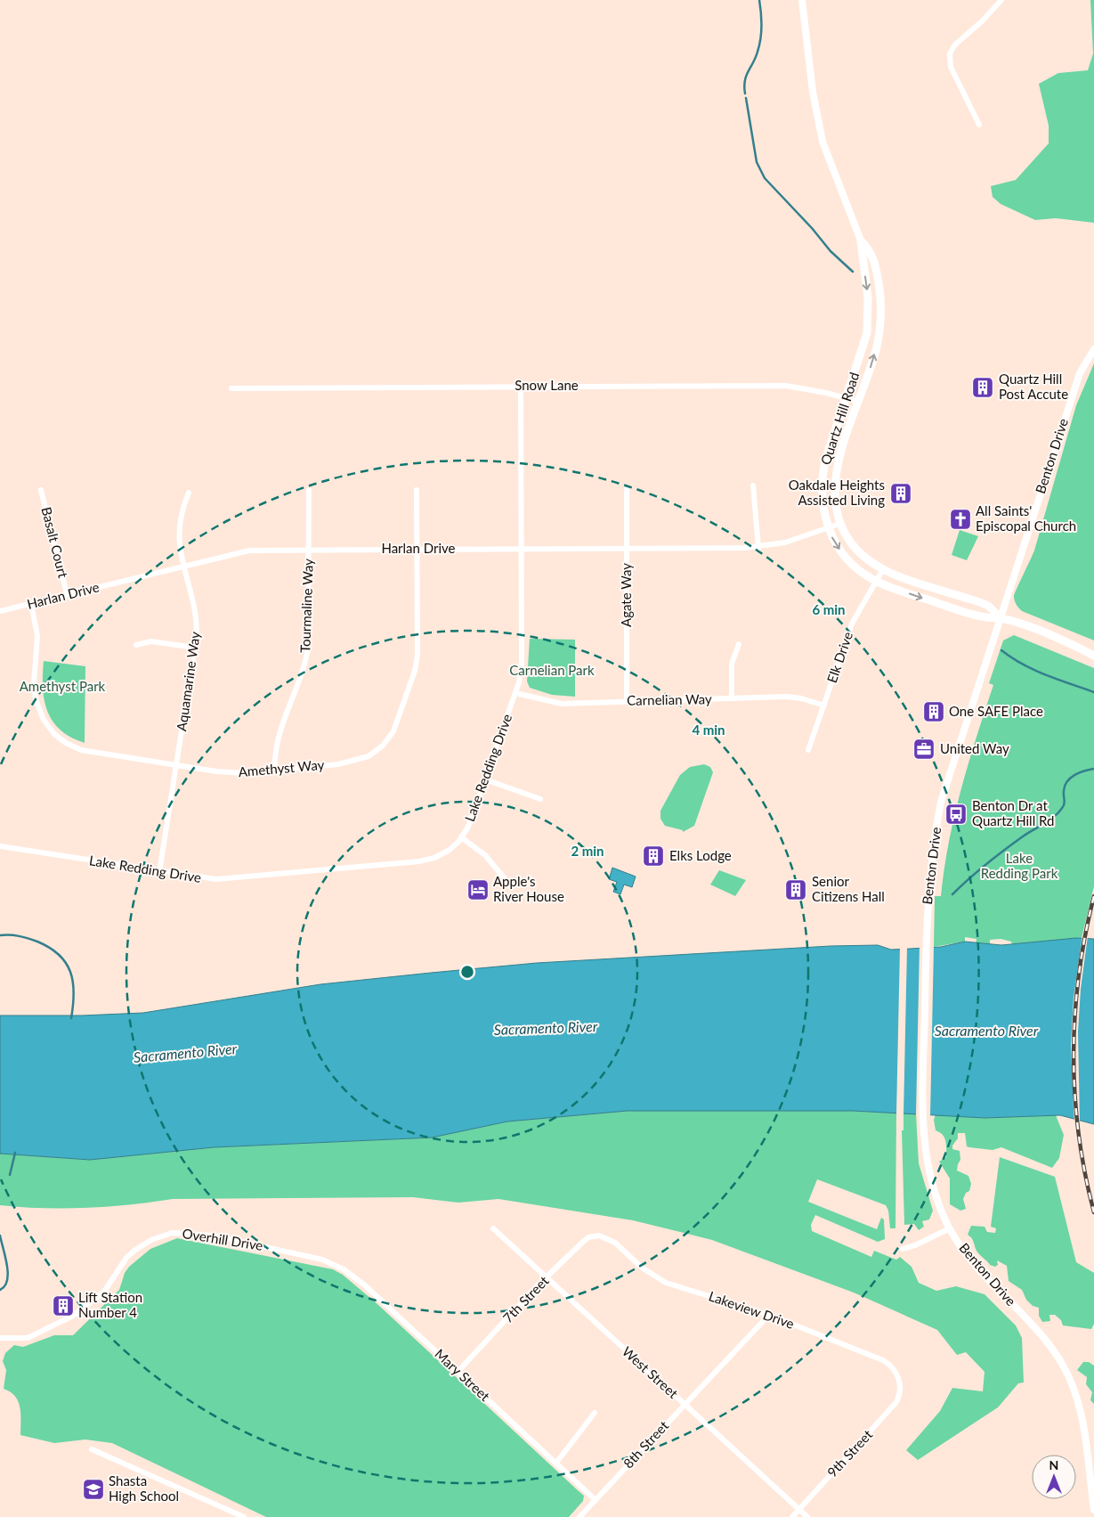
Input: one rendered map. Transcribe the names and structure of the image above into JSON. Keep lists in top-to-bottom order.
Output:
{
  "streets": {
    "main road": ["Quartz Hill Road"],
    "street": [
      "Snow Lane",
      "Benton Drive",
      "Basalt Court",
      "Harlan Drive",
      "Agate Way",
      "Tourmaline Way",
      "Elk Drive",
      "Aquamarine Way",
      "Carnelian Way",
      "Lake Redding Drive",
      "Amethyst Way",
      "Overhill Drive",
      "7th Street",
      "Lakeview Drive",
      "West Street",
      "Mary Street",
      "8th Street",
      "9th Street"
    ]
  },
  "crossings": [
    ["Snow Lane", "Quartz Hill Road"],
    ["Snow Lane", "Lake Redding Drive"],
    ["Quartz Hill Road", "Benton Drive"],
    ["Quartz Hill Road", "Harlan Drive"],
    ["Quartz Hill Road", "Elk Drive"],
    ["Basalt Court", "Harlan Drive"],
    ["Harlan Drive", "Agate Way"],
    ["Harlan Drive", "Tourmaline Way"],
    ["Harlan Drive", "Aquamarine Way"],
    ["Harlan Drive", "Lake Redding Drive"],
    ["Harlan Drive", "Amethyst Way"],
    ["Agate Way", "Carnelian Way"],
    ["Tourmaline Way", "Amethyst Way"],
    ["Elk Drive", "Carnelian Way"],
    ["Aquamarine Way", "Lake Redding Drive"],
    ["Aquamarine Way", "Amethyst Way"],
    ["Carnelian Way", "Lake Redding Drive"],
    ["Overhill Drive", "Mary Street"],
    ["7th Street", "Lakeview Drive"],
    ["7th Street", "West Street"],
    ["7th Street", "Mary Street"],
    ["Lakeview Drive", "8th Street"],
    ["Lakeview Drive", "9th Street"],
    ["West Street", "8th Street"],
    ["West Street", "9th Street"],
    ["Mary Street", "8th Street"]
  ],
  "water": ["Sacramento River"],
  "parks": ["Carnelian Park", "Amethyst Park", "Lake Redding Park"],
  "places": {
    "building": [
      "Quartz Hill Post Accute",
      "Oakdale Heights Assisted Living",
      "One SAFE Place",
      "Elks Lodge",
      "Senior Citizens Hall",
      "Lift Station Number 4"
    ],
    "church": ["All Saints' Episcopal Church"],
    "office": ["United Way"],
    "bus stop": ["Benton Dr at Quartz Hill Rd"],
    "hotel": ["Apple's River House"],
    "school or university": ["Shasta High School"]
  },
  "north": "top",
  "rings": ["6 min", "4 min", "2 min"]
}
